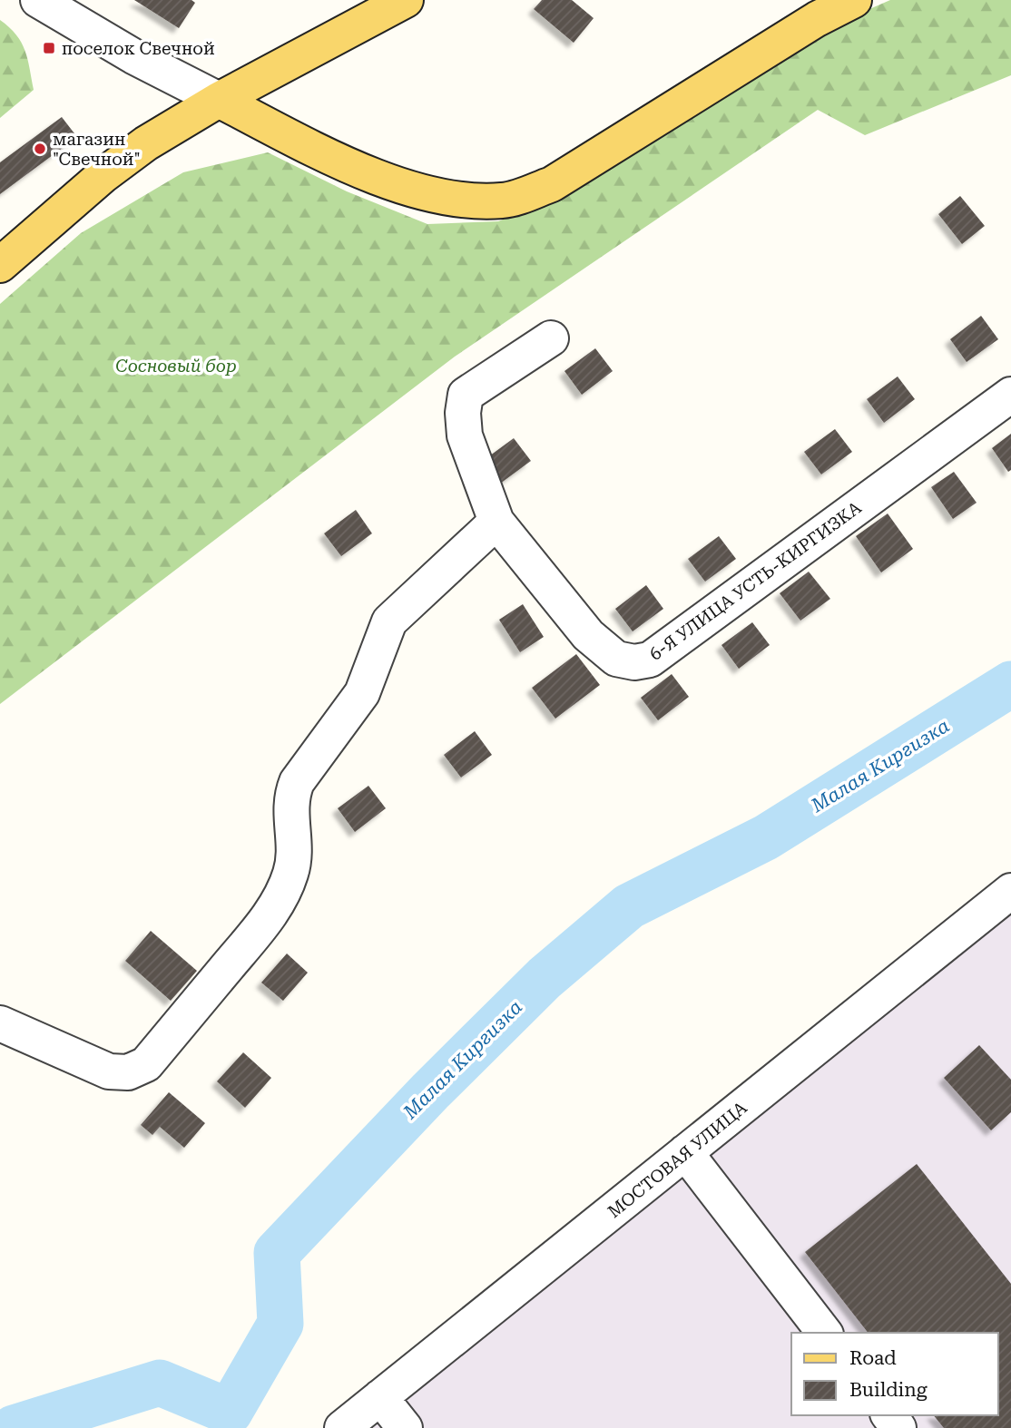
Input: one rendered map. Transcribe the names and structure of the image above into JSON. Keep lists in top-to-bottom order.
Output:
{
  "streets": {
    "street": ["6-Я УЛИЦА УСТЬ-КИРГИЗКА", "МОСТОВАЯ УЛИЦА"]
  },
  "water": ["Малая Киргизка"],
  "parks": ["Сосновый бор"],
  "places": {
    "transit": ["поселок Свечной"],
    "other": ["магазин \"Свечной\""]
  },
  "legend": ["Road", "Building"]
}
